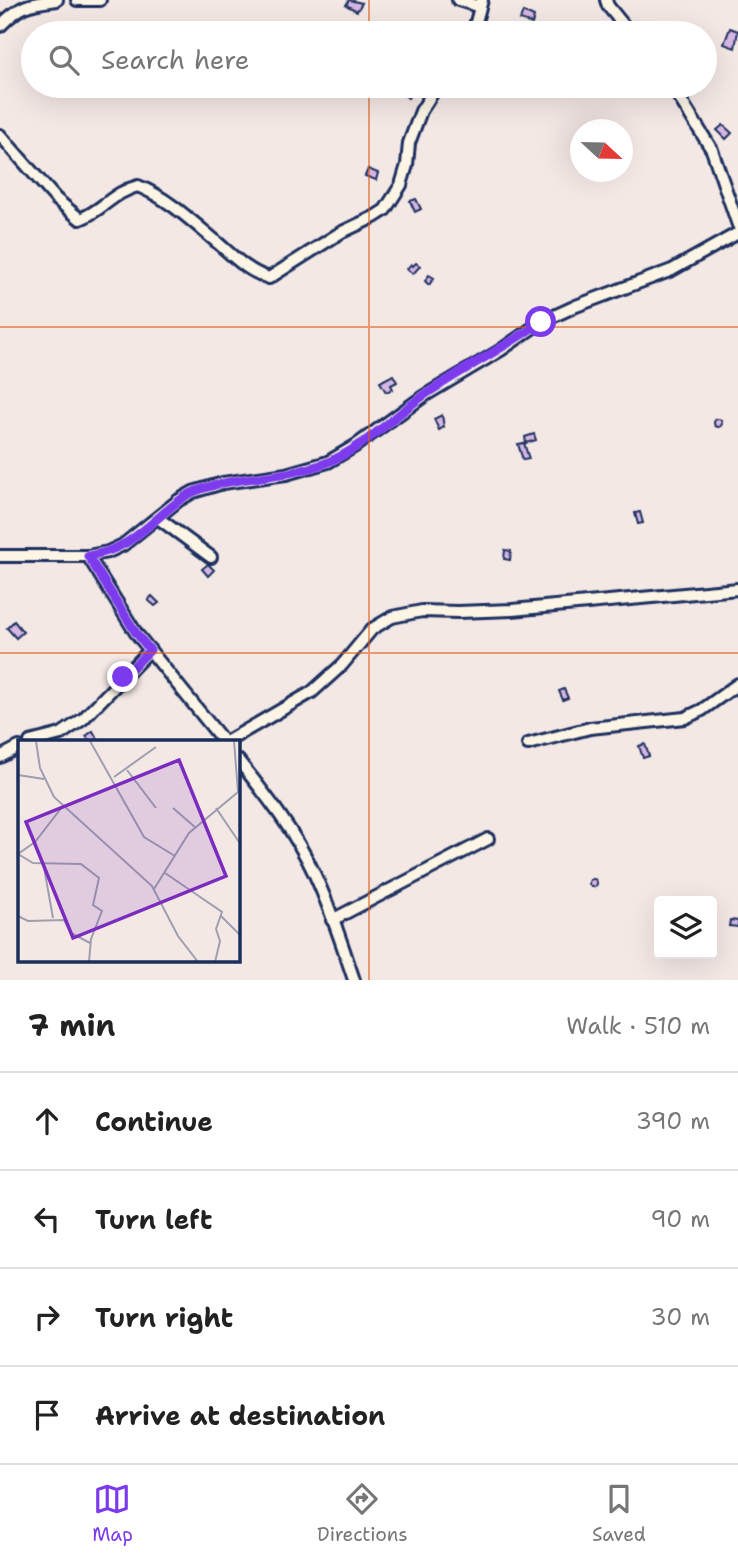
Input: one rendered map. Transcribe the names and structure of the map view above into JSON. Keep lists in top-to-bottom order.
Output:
{
  "north": "right",
  "page": {
    "search": "Search here",
    "heading": ["7 min", "Walk · 510 m"],
    "list": [
      ["Continue", "390 m"],
      ["Turn left", "90 m"],
      ["Turn right", "30 m"],
      "Arrive at destination"
    ],
    "nav": ["Map", "Directions", "Saved"]
  }
}
